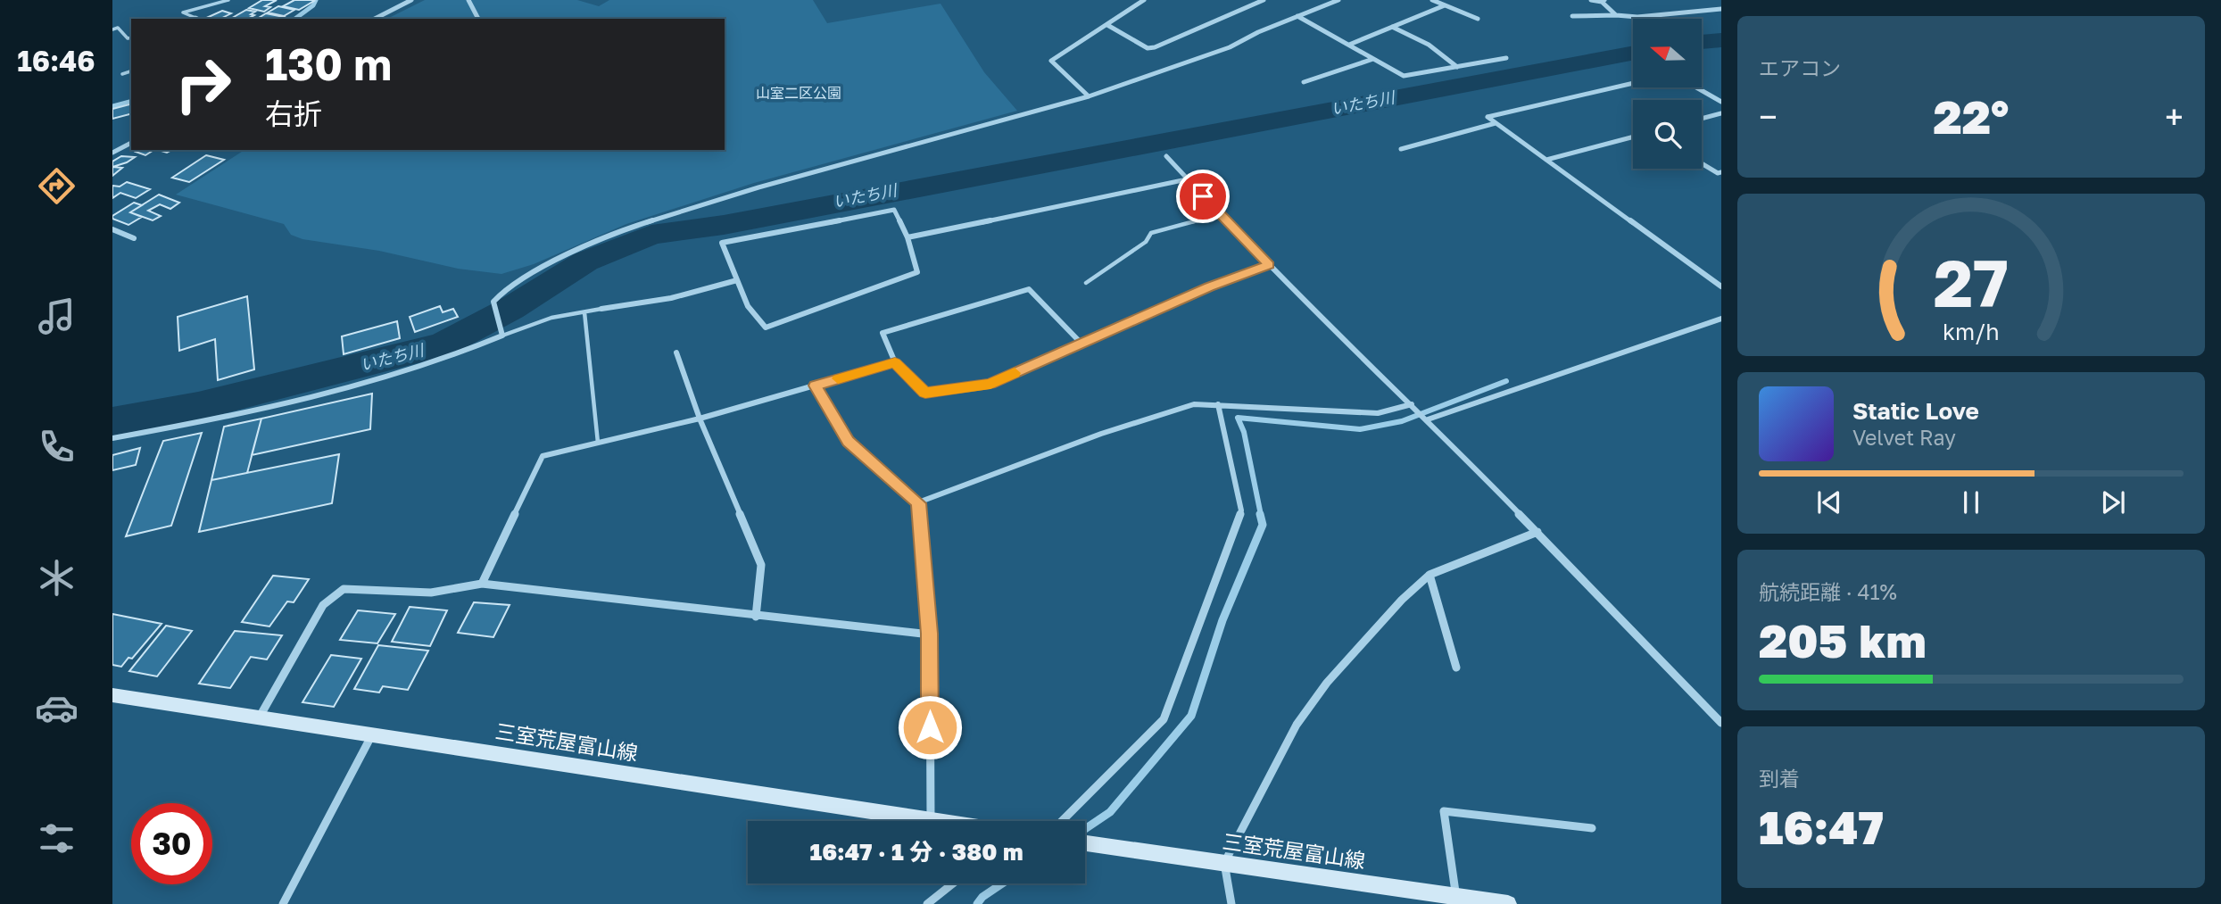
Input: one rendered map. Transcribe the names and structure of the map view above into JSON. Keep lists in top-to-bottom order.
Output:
{
  "streets": {
    "main road": ["三室荒屋富山線"]
  },
  "water": ["いたち川"],
  "parks": ["山室二区公園"],
  "north": "left",
  "page": {
    "tabs": "16:46",
    "tile": [
      "エアコン",
      ["航続距離 · 41%", "205 km"],
      ["到着", "16:47"]
    ],
    "turn": ["130 m", "右折"],
    "heat": ["−", "22°", "+"],
    "song": ["Static Love", "Velvet Ray"],
    "limit": "30",
    "trip": "16:47 · 1 分 · 380 m",
    "gauge": ["27", "km/h"]
  }
}
